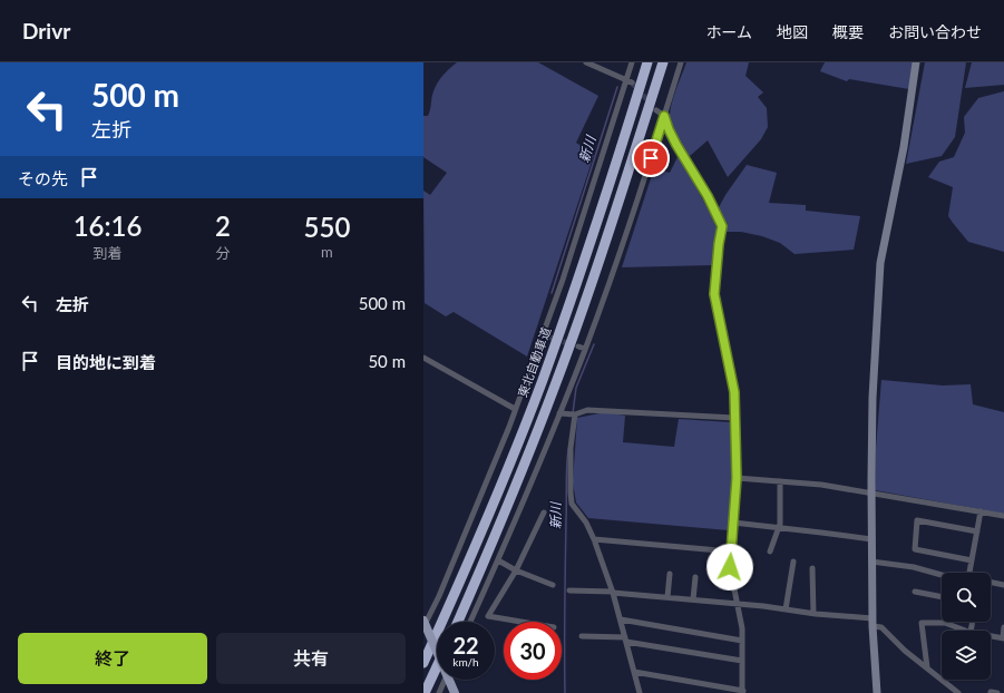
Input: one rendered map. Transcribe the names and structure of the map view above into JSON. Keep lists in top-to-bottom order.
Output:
{
  "streets": {
    "highway": ["東北自動車道"]
  },
  "water": ["新川"],
  "page": {
    "header": "Drivr",
    "nav": [
      "ホーム",
      "地図",
      "概要",
      "お問い合わせ"
    ],
    "turn": ["500 m", "左折"],
    "then": "その先",
    "eta": [
      "16:16",
      "到着",
      "2",
      "分",
      "550",
      "m"
    ],
    "list": [
      {
        "name": "左折",
        "value": "500 m"
      },
      {
        "name": "目的地に到着",
        "value": "50 m"
      }
    ],
    "speed": "22 km/h",
    "limit": "30",
    "buttons": ["終了", "共有"]
  }
}
